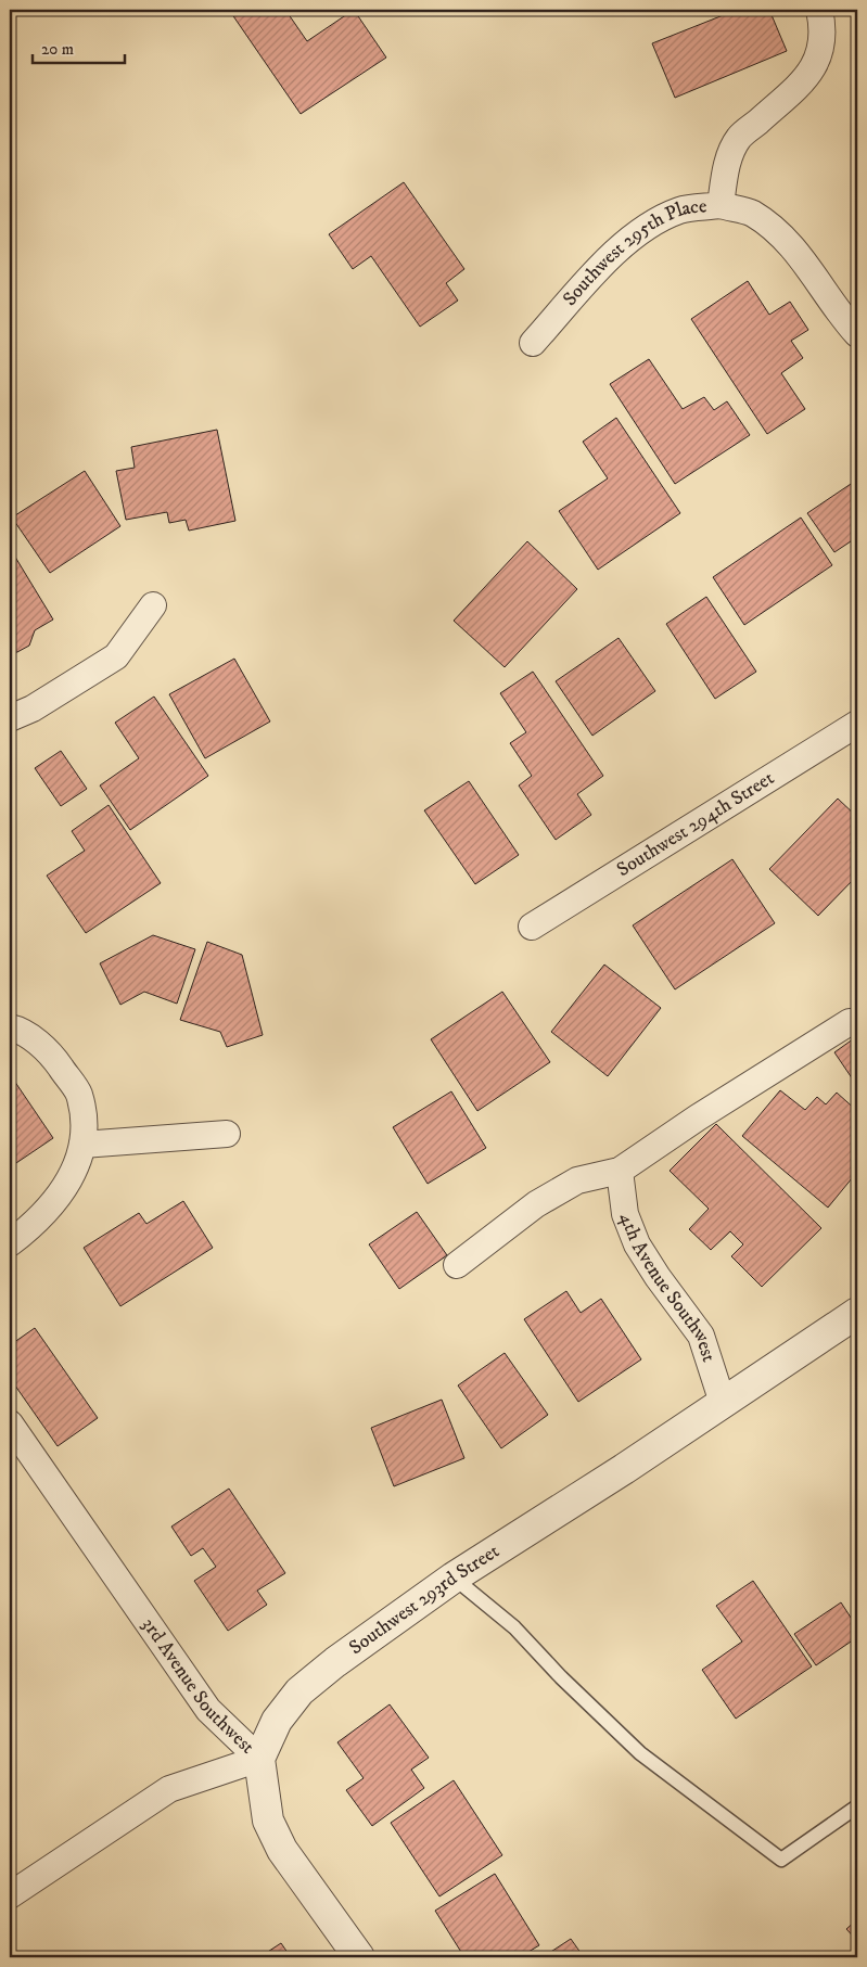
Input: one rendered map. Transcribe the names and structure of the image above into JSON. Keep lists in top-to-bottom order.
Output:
{
  "streets": {
    "street": [
      "Southwest 295th Place",
      "Southwest 294th Street",
      "4th Avenue Southwest",
      "Southwest 293rd Street",
      "3rd Avenue Southwest"
    ]
  },
  "crossings": [
    ["4th Avenue Southwest", "Southwest 293rd Street"],
    ["Southwest 293rd Street", "3rd Avenue Southwest"]
  ],
  "scale_bar": "20 m"
}
